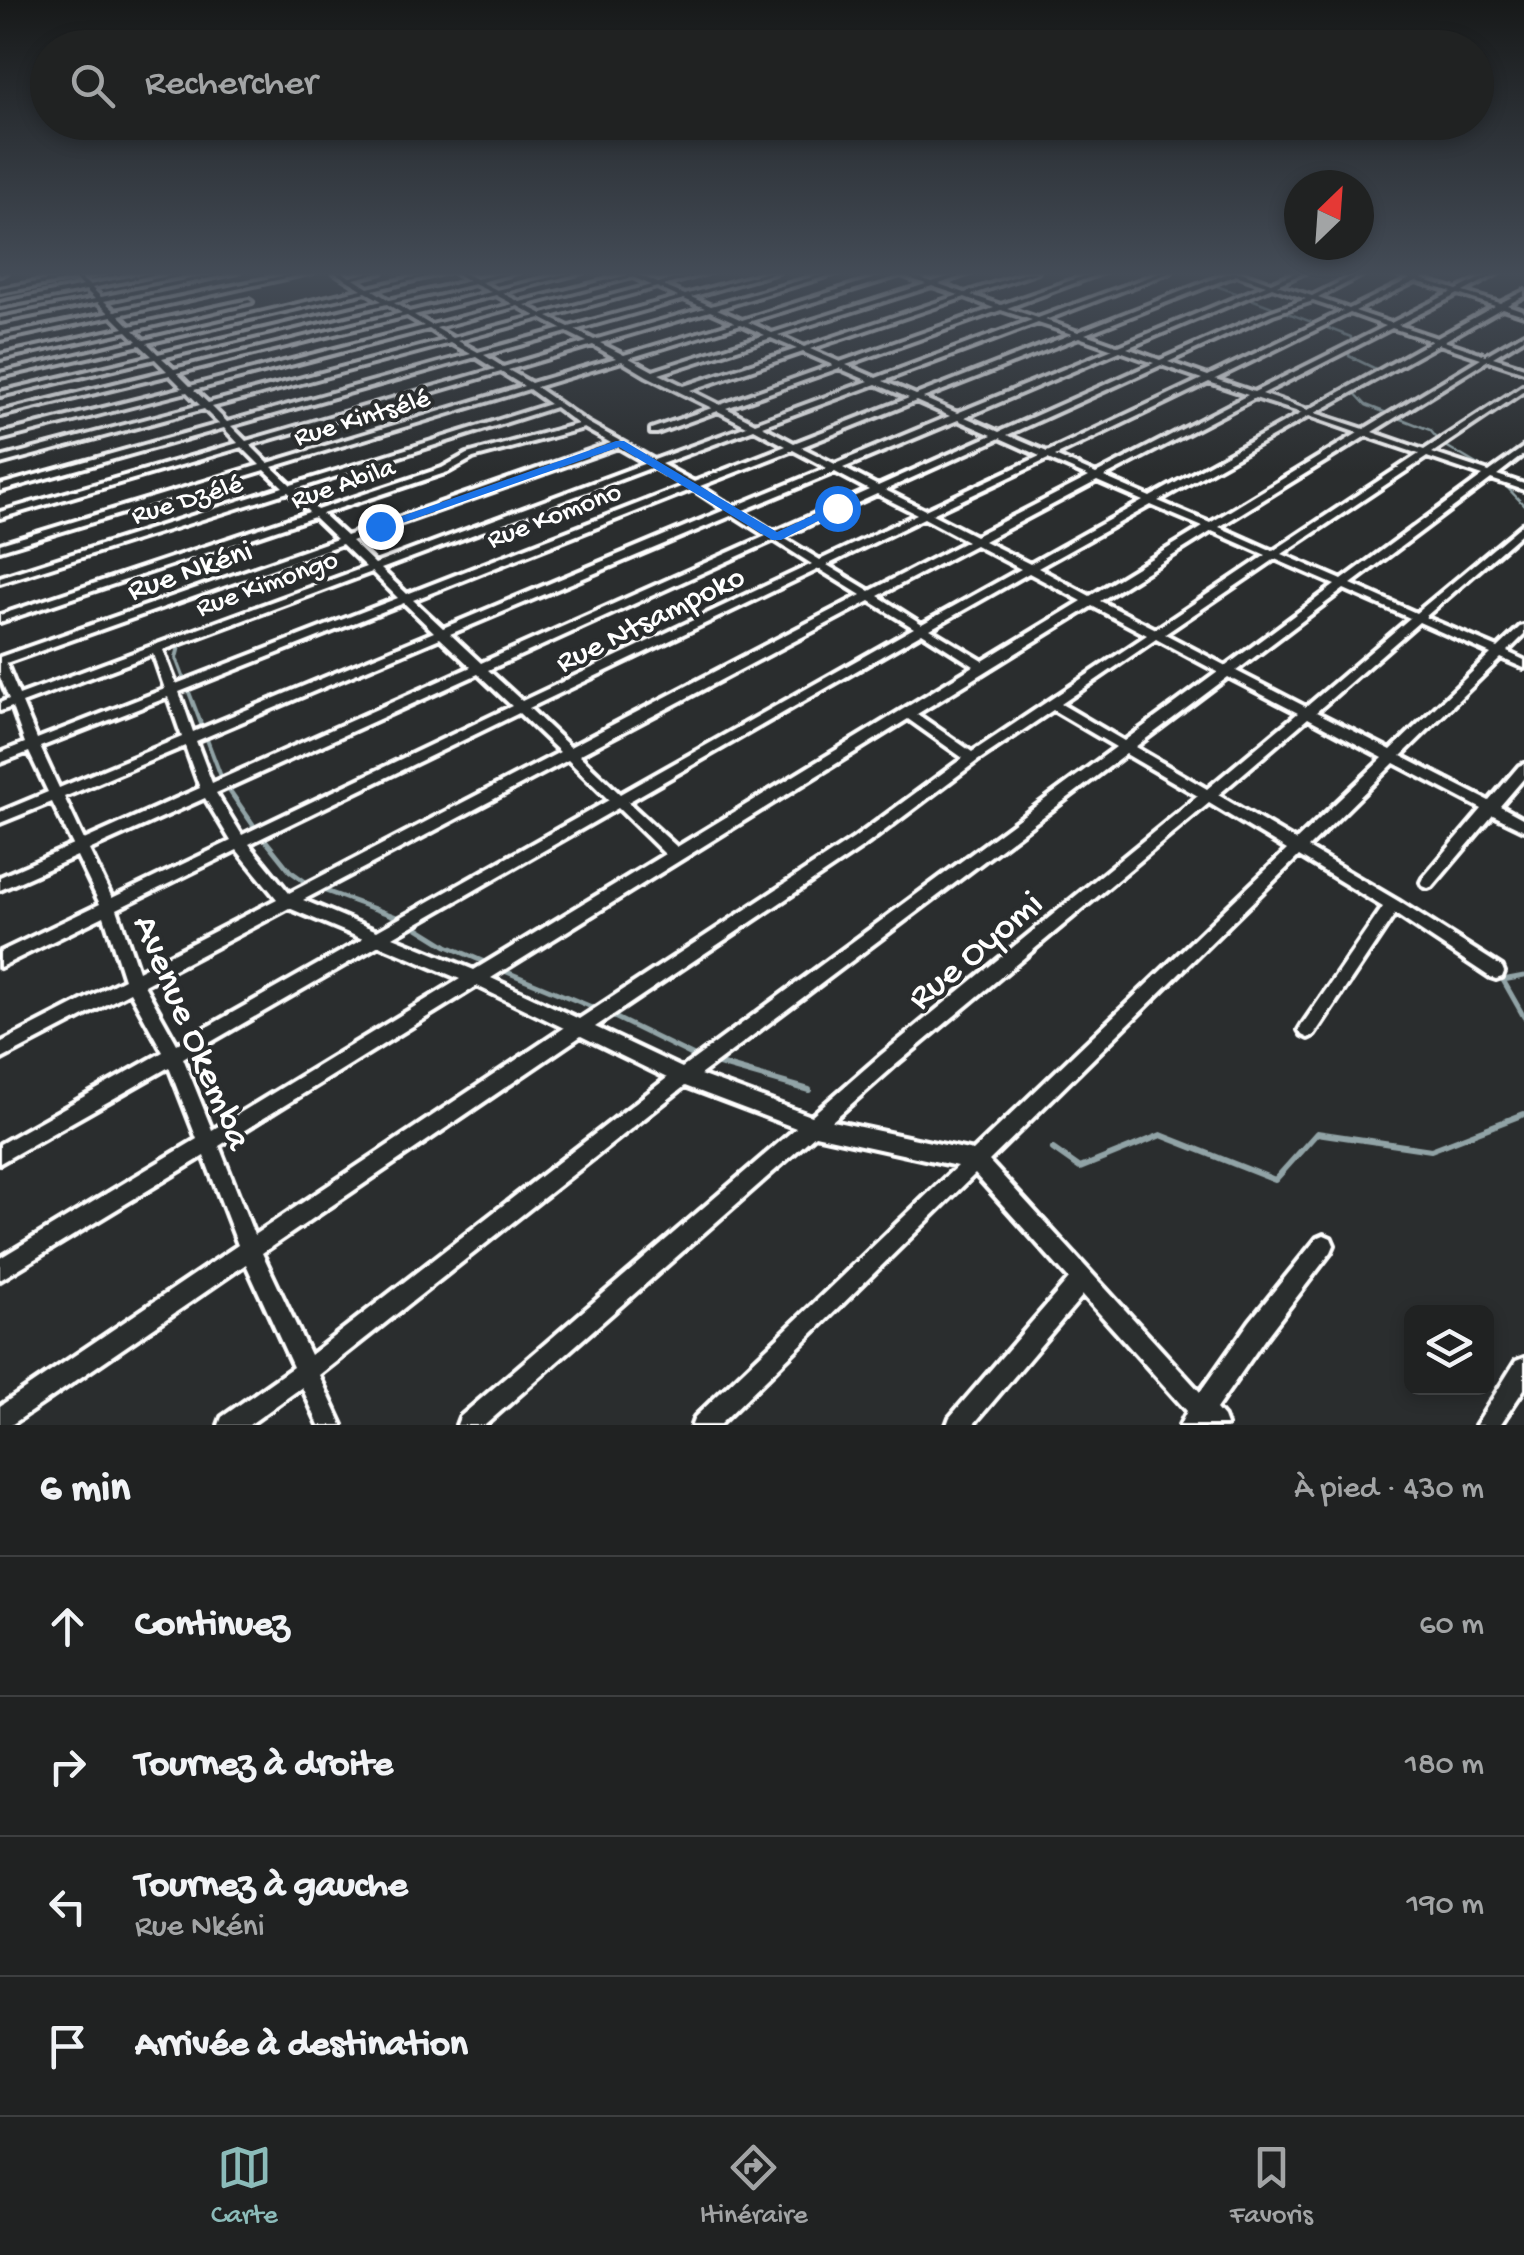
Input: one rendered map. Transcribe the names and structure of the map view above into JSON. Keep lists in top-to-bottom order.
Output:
{
  "streets": {
    "street": [
      "Rue Kintsélé",
      "Rue Abila",
      "Rue Dzélé",
      "Rue Komono",
      "Rue Nkéni",
      "Rue Kimongo",
      "Rue Ntsampoko",
      "Rue Oyomi",
      "Avenue Okemba"
    ]
  },
  "crossings": [
    ["Rue Komono", "Avenue Okemba"],
    ["Rue Nkéni", "Avenue Okemba"],
    ["Rue Kimongo", "Avenue Okemba"],
    ["Rue Ntsampoko", "Avenue Okemba"]
  ],
  "north": "top right",
  "page": {
    "search": "Rechercher",
    "heading": ["6 min", "À pied · 430 m"],
    "list": [
      ["Continuez", "60 m"],
      ["Tournez à droite", "180 m"],
      ["Tournez à gauche", "Rue Nkéni", "190 m"],
      "Arrivée à destination"
    ],
    "nav": ["Carte", "Itinéraire", "Favoris"]
  }
}
